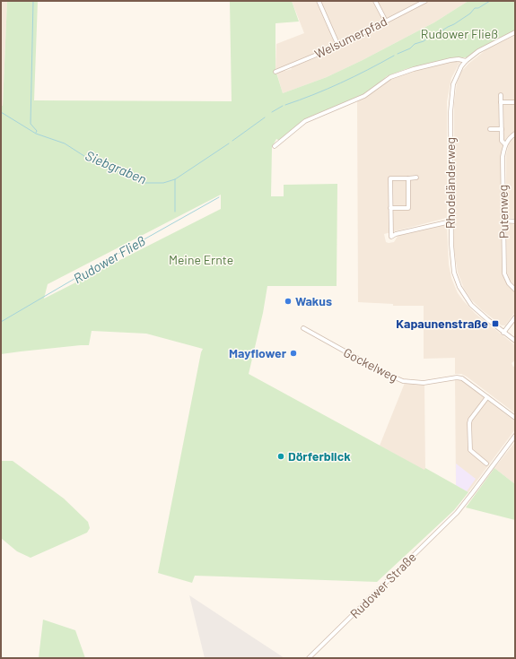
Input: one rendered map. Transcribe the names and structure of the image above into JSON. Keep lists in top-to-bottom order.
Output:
{
  "streets": {
    "street": [
      "Welsumerpfad",
      "Rhodeländerweg",
      "Putenweg",
      "Gockelweg",
      "Rudower Straße"
    ]
  },
  "water": ["Siebgraben", "Rudower Fließ"],
  "parks": ["Rudower Fließ", "Meine Ernte"],
  "places": {
    "other": ["Wakus", "Mayflower", "Dörferblick"],
    "transit": ["Kapaunenstraße"]
  }
}
